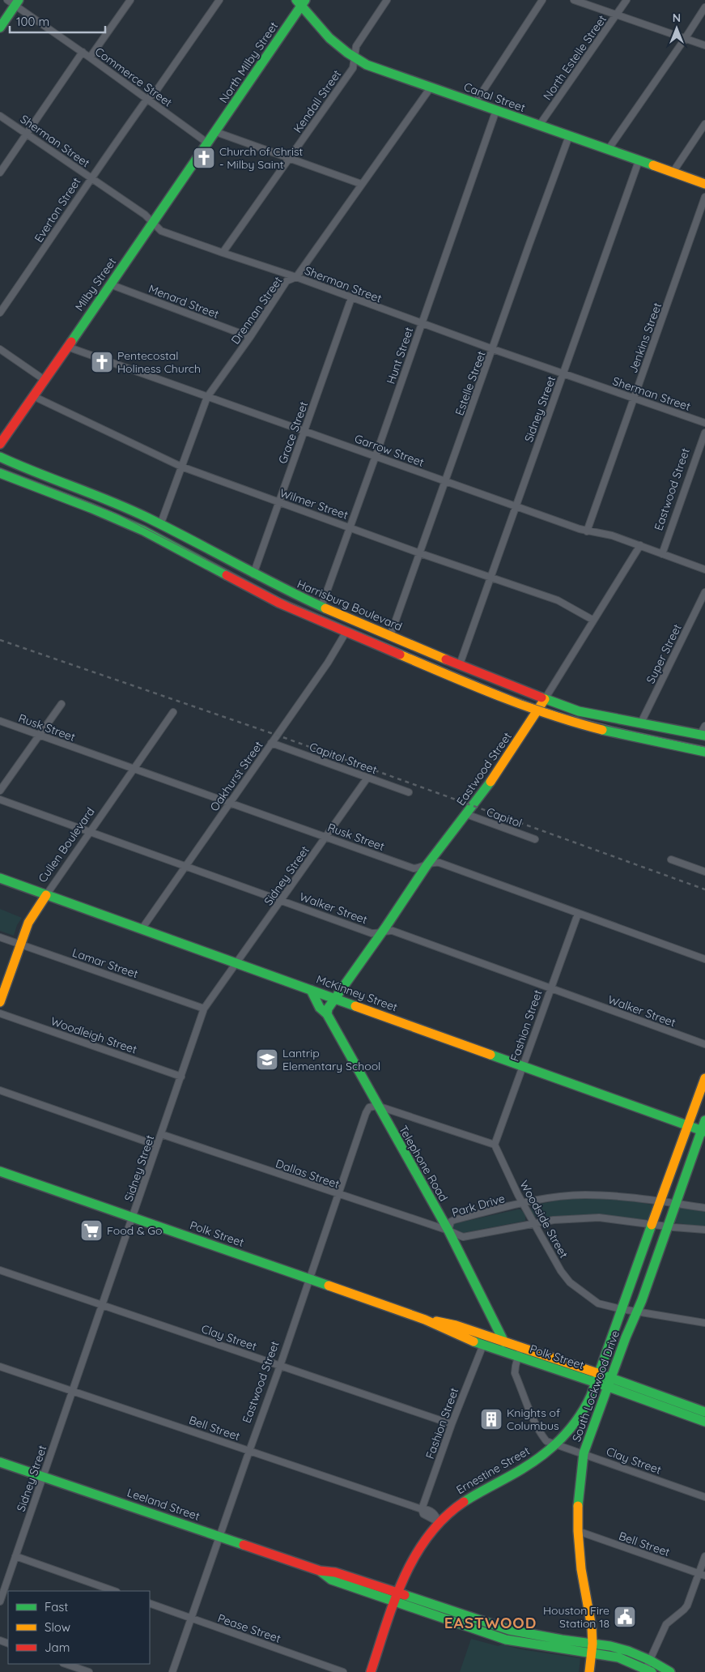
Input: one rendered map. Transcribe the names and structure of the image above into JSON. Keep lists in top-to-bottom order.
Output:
{
  "streets": {
    "main road": [
      "North Milby Street",
      "Canal Street",
      "Milby Street",
      "Eastwood Street",
      "Harrisburg Boulevard",
      "Cullen Boulevard",
      "McKinney Street",
      "Telephone Road",
      "Polk Street",
      "South Lockwood Drive",
      "Ernestine Street",
      "Leeland Street"
    ],
    "street": [
      "North Estelle Street",
      "Commerce Street",
      "Kendall Street",
      "Sherman Street",
      "Everton Street",
      "Menard Street",
      "Drennan Street",
      "Jenkins Street",
      "Hunt Street",
      "Estelle Street",
      "Sidney Street",
      "Grace Street",
      "Garrow Street",
      "Wilmer Street",
      "Super Street",
      "Rusk Street",
      "Capitol Street",
      "Oakhurst Street",
      "Capitol",
      "Walker Street",
      "Lamar Street",
      "Fashion Street",
      "Woodleigh Street",
      "Dallas Street",
      "Park Drive",
      "Woodside Street",
      "Clay Street",
      "Bell Street",
      "Pease Street"
    ]
  },
  "crossings": [
    ["North Estelle Street", "Canal Street"],
    ["North Milby Street", "Commerce Street"],
    ["North Milby Street", "Canal Street"],
    ["North Milby Street", "Milby Street"],
    ["Commerce Street", "Kendall Street"],
    ["Commerce Street", "Everton Street"],
    ["Commerce Street", "Milby Street"],
    ["Commerce Street", "Drennan Street"],
    ["Canal Street", "Kendall Street"],
    ["Canal Street", "Drennan Street"],
    ["Canal Street", "Hunt Street"],
    ["Canal Street", "Estelle Street"],
    ["Canal Street", "Sidney Street"],
    ["Kendall Street", "Sherman Street"],
    ["Sherman Street", "Everton Street"],
    ["Sherman Street", "Milby Street"],
    ["Sherman Street", "Drennan Street"],
    ["Sherman Street", "Jenkins Street"],
    ["Sherman Street", "Hunt Street"],
    ["Sherman Street", "Estelle Street"],
    ["Sherman Street", "Sidney Street"],
    ["Sherman Street", "Grace Street"],
    ["Milby Street", "Menard Street"],
    ["Milby Street", "Garrow Street"],
    ["Milby Street", "Wilmer Street"],
    ["Menard Street", "Drennan Street"],
    ["Drennan Street", "Garrow Street"],
    ["Drennan Street", "Wilmer Street"],
    ["Drennan Street", "Harrisburg Boulevard"],
    ["Jenkins Street", "Garrow Street"],
    ["Hunt Street", "Garrow Street"],
    ["Hunt Street", "Wilmer Street"],
    ["Hunt Street", "Harrisburg Boulevard"],
    ["Estelle Street", "Garrow Street"],
    ["Estelle Street", "Wilmer Street"],
    ["Estelle Street", "Harrisburg Boulevard"],
    ["Sidney Street", "Garrow Street"],
    ["Sidney Street", "Wilmer Street"],
    ["Sidney Street", "Harrisburg Boulevard"],
    ["Sidney Street", "Rusk Street"],
    ["Sidney Street", "Capitol Street"],
    ["Sidney Street", "Walker Street"],
    ["Sidney Street", "Lamar Street"],
    ["Sidney Street", "McKinney Street"],
    ["Sidney Street", "Woodleigh Street"],
    ["Sidney Street", "Dallas Street"],
    ["Sidney Street", "Polk Street"],
    ["Sidney Street", "Clay Street"],
    ["Sidney Street", "Bell Street"],
    ["Sidney Street", "Leeland Street"],
    ["Grace Street", "Garrow Street"],
    ["Grace Street", "Wilmer Street"],
    ["Grace Street", "Harrisburg Boulevard"],
    ["Garrow Street", "Eastwood Street"],
    ["Eastwood Street", "Wilmer Street"],
    ["Eastwood Street", "Harrisburg Boulevard"],
    ["Eastwood Street", "Rusk Street"],
    ["Eastwood Street", "Capitol"],
    ["Eastwood Street", "Walker Street"],
    ["Eastwood Street", "McKinney Street"],
    ["Eastwood Street", "Telephone Road"],
    ["Eastwood Street", "Dallas Street"],
    ["Eastwood Street", "Polk Street"],
    ["Eastwood Street", "Clay Street"],
    ["Eastwood Street", "Bell Street"],
    ["Eastwood Street", "Leeland Street"],
    ["Eastwood Street", "Pease Street"],
    ["Harrisburg Boulevard", "Super Street"],
    ["Rusk Street", "Oakhurst Street"],
    ["Rusk Street", "Cullen Boulevard"],
    ["Rusk Street", "Fashion Street"],
    ["Capitol Street", "Oakhurst Street"],
    ["Oakhurst Street", "Walker Street"],
    ["Oakhurst Street", "McKinney Street"],
    ["Cullen Boulevard", "Walker Street"],
    ["Cullen Boulevard", "Lamar Street"],
    ["Cullen Boulevard", "McKinney Street"],
    ["Walker Street", "Fashion Street"],
    ["McKinney Street", "Fashion Street"],
    ["McKinney Street", "Telephone Road"],
    ["McKinney Street", "South Lockwood Drive"],
    ["Fashion Street", "Woodside Street"],
    ["Fashion Street", "Polk Street"],
    ["Fashion Street", "Clay Street"],
    ["Fashion Street", "Bell Street"],
    ["Telephone Road", "Dallas Street"],
    ["Telephone Road", "Park Drive"],
    ["Telephone Road", "Polk Street"],
    ["Dallas Street", "Park Drive"],
    ["Park Drive", "Woodside Street"],
    ["Park Drive", "South Lockwood Drive"],
    ["Woodside Street", "South Lockwood Drive"],
    ["Polk Street", "South Lockwood Drive"],
    ["Polk Street", "Ernestine Street"],
    ["Clay Street", "South Lockwood Drive"],
    ["Clay Street", "Ernestine Street"],
    ["South Lockwood Drive", "Bell Street"],
    ["South Lockwood Drive", "Ernestine Street"],
    ["South Lockwood Drive", "Leeland Street"],
    ["Bell Street", "Ernestine Street"],
    ["Ernestine Street", "Leeland Street"]
  ],
  "districts": ["EASTWOOD"],
  "places": {
    "church": ["Church of Christ - Milby Saint", "Pentecostal Holiness Church"],
    "school or university": ["Lantrip Elementary School"],
    "supermarket": ["Food & Go"],
    "building": ["Knights of Columbus"],
    "public building": ["Houston Fire Station 18"]
  },
  "legend": ["Fast", "Slow", "Jam"],
  "scale_bar": "100 m",
  "north": "top"
}
